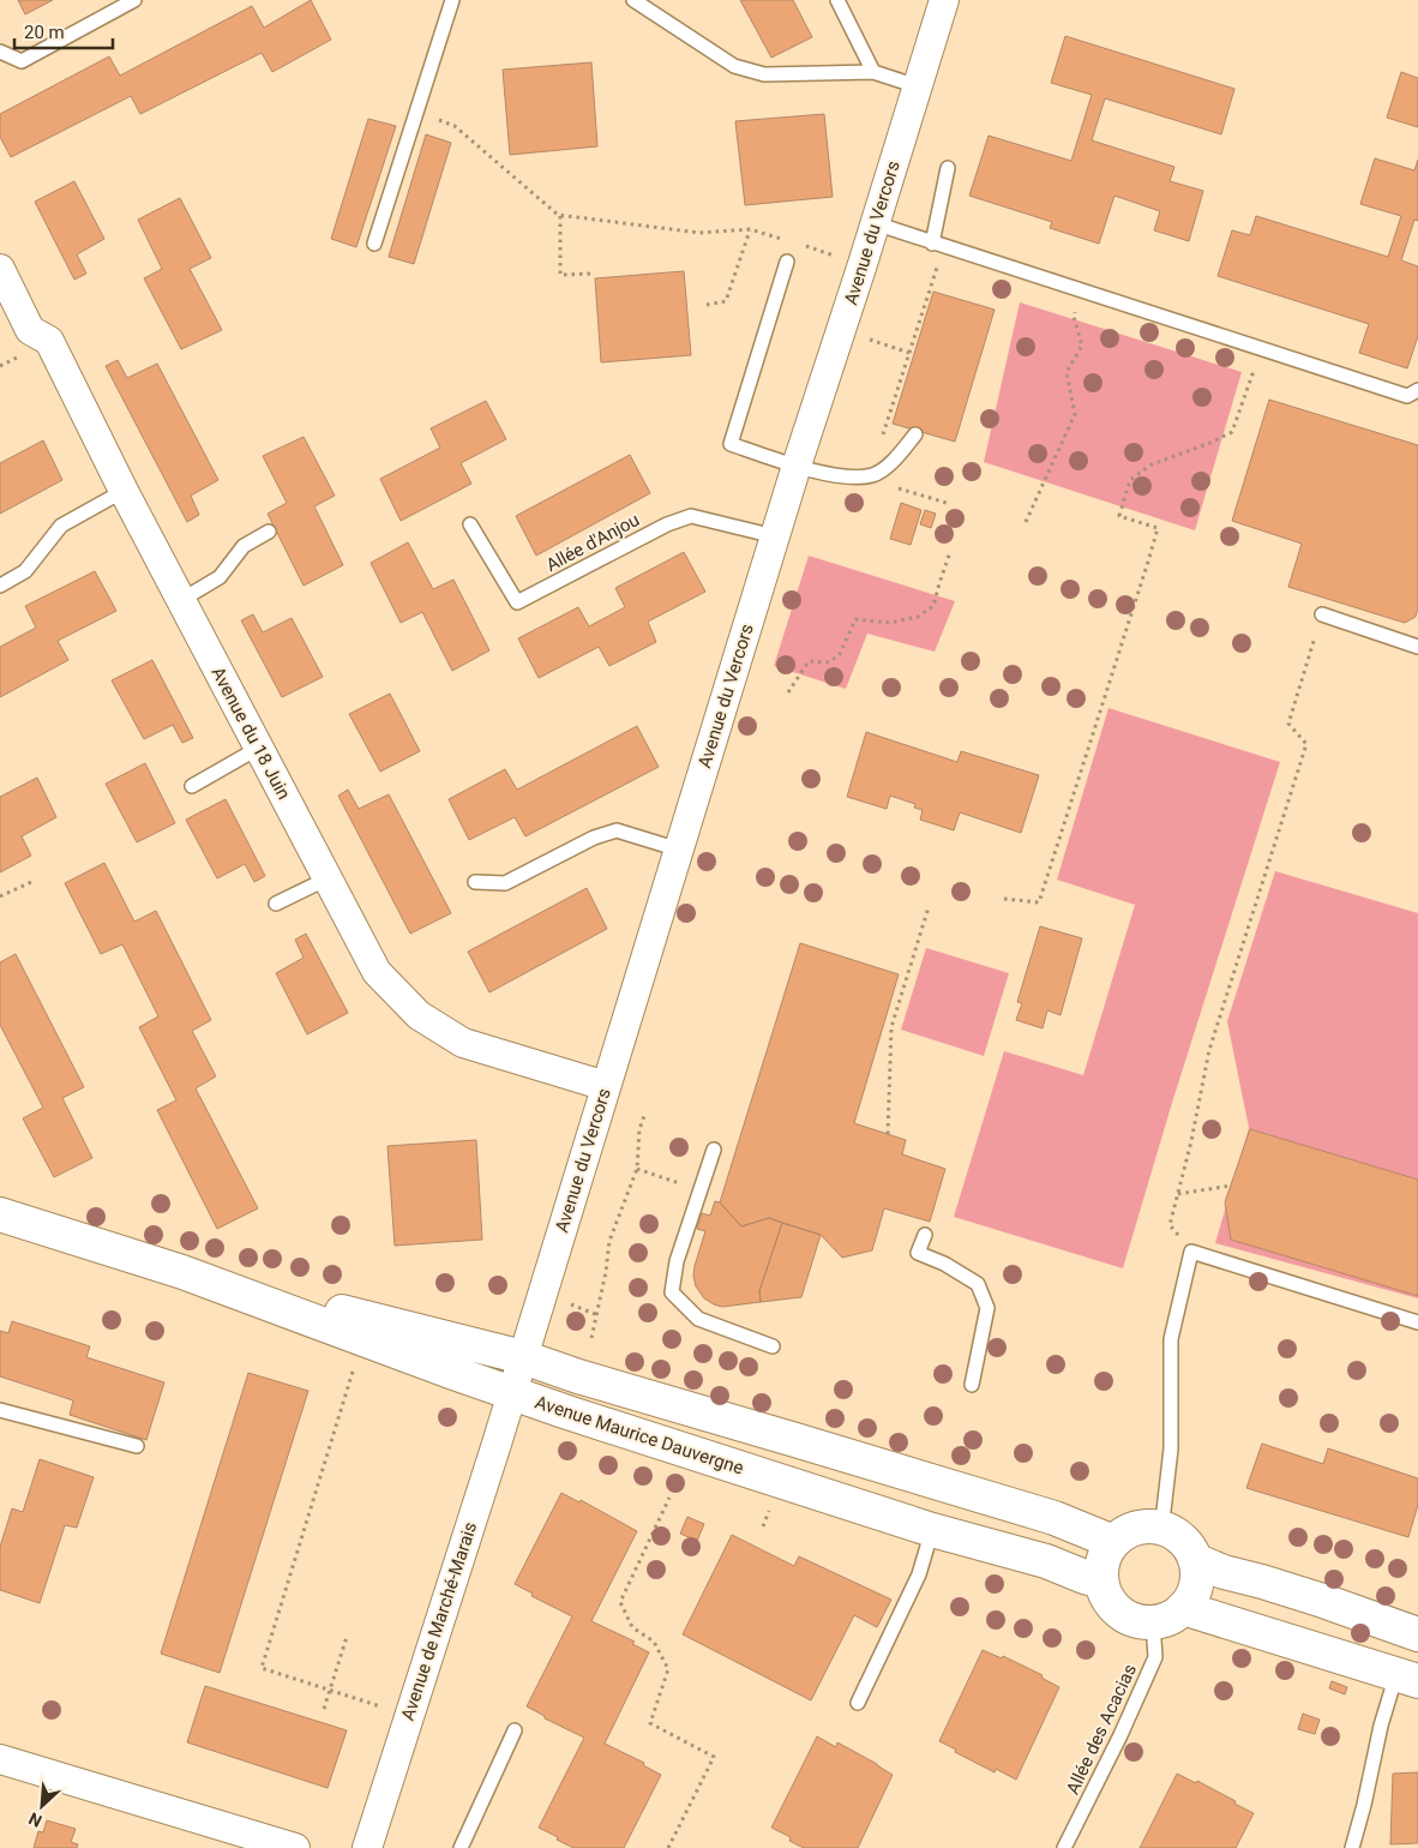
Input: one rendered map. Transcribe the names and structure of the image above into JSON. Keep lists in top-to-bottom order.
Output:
{
  "streets": {
    "street": [
      "Avenue du Vercors",
      "Avenue du 18 Juin",
      "Avenue Maurice Dauvergne",
      "Avenue de Marché-Marais"
    ],
    "lane": ["Allée d'Anjou", "Allée des Acacias"]
  },
  "crossings": [
    ["Avenue du Vercors", "Allée d'Anjou"],
    ["Avenue du Vercors", "Avenue du 18 Juin"],
    ["Avenue du Vercors", "Avenue Maurice Dauvergne"],
    ["Avenue du Vercors", "Avenue de Marché-Marais"],
    ["Avenue Maurice Dauvergne", "Avenue de Marché-Marais"],
    ["Avenue Maurice Dauvergne", "Allée des Acacias"]
  ],
  "scale_bar": "20 m",
  "north": "bottom left"
}
